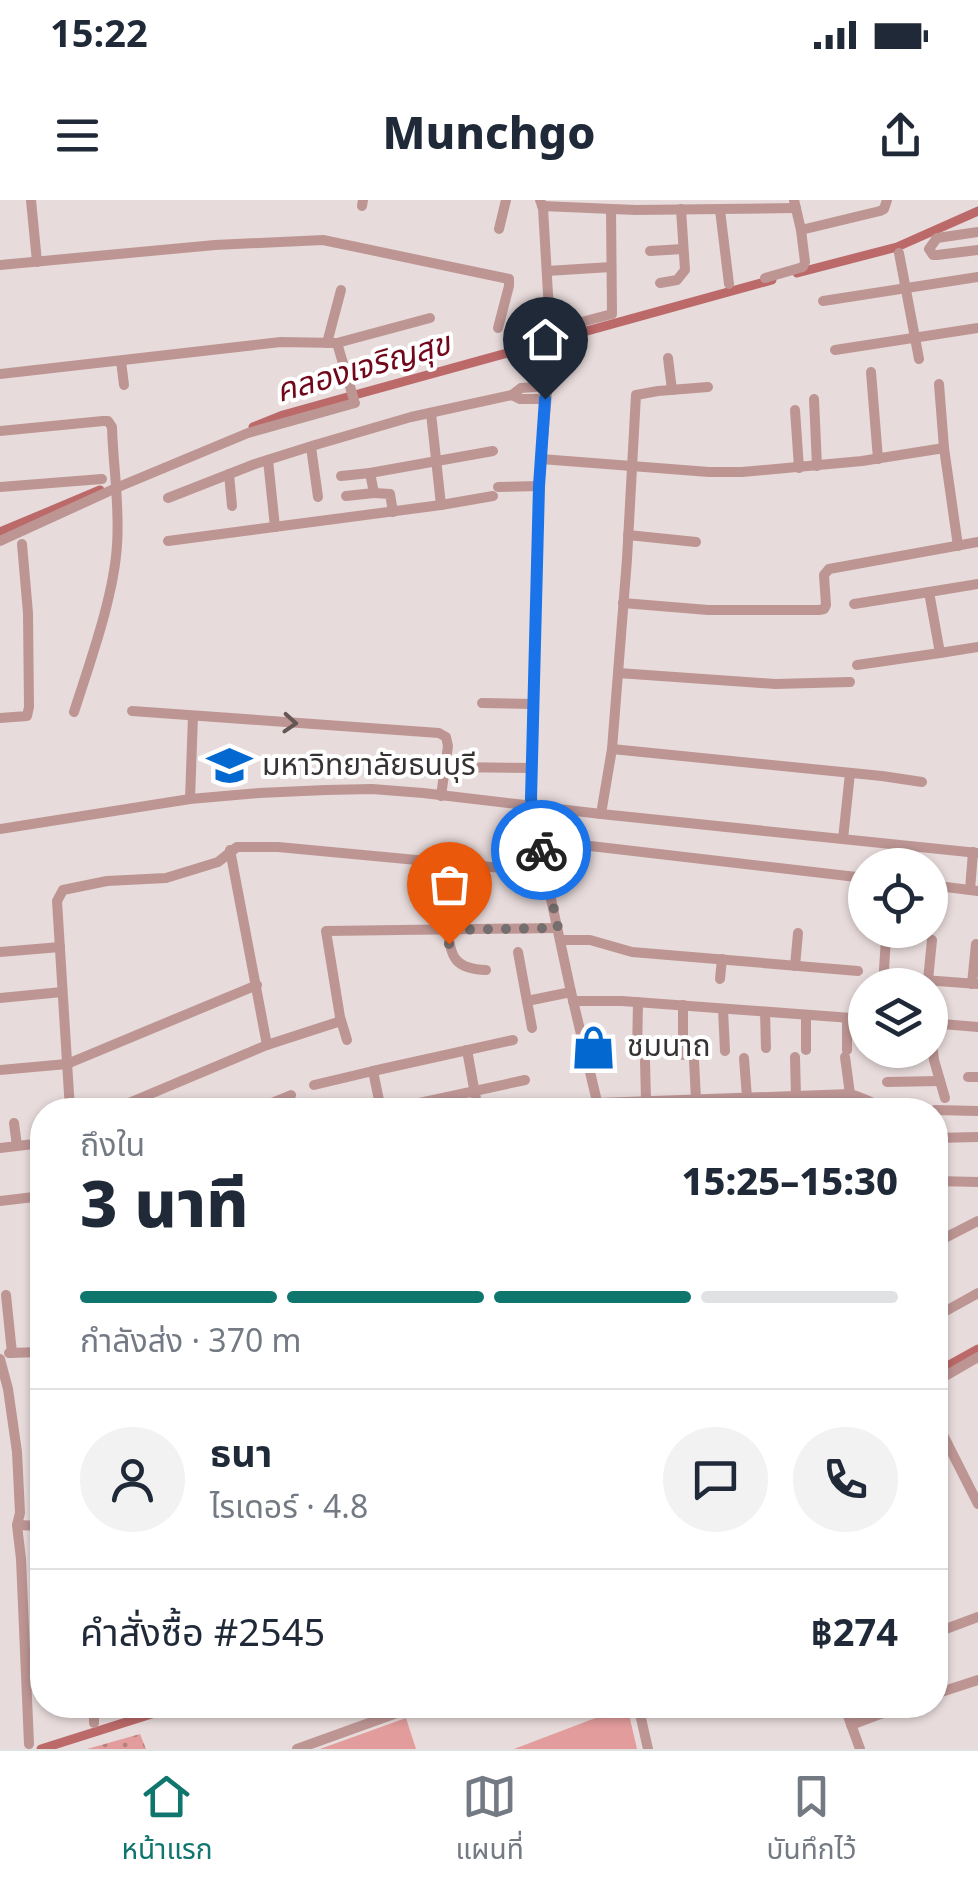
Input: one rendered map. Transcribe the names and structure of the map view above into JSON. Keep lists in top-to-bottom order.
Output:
{
  "water": ["คลองเจริญสุข"],
  "places": {
    "school or university": ["มหาวิทยาลัยธนบุรี"],
    "shop": ["ชมนาถ"]
  },
  "page": {
    "status": "15:22",
    "header": "Munchgo",
    "heading": ["3 นาที", "ถึงใน", "15:25–15:30"],
    "panel": [
      "ธนา",
      "ไรเดอร์ · 4.8",
      "คำสั่งซื้อ #2545",
      "฿274"
    ],
    "bar": "กำลังส่ง · 370 m",
    "tabs": ["หน้าแรก", "แผนที่", "บันทึกไว้"]
  }
}
